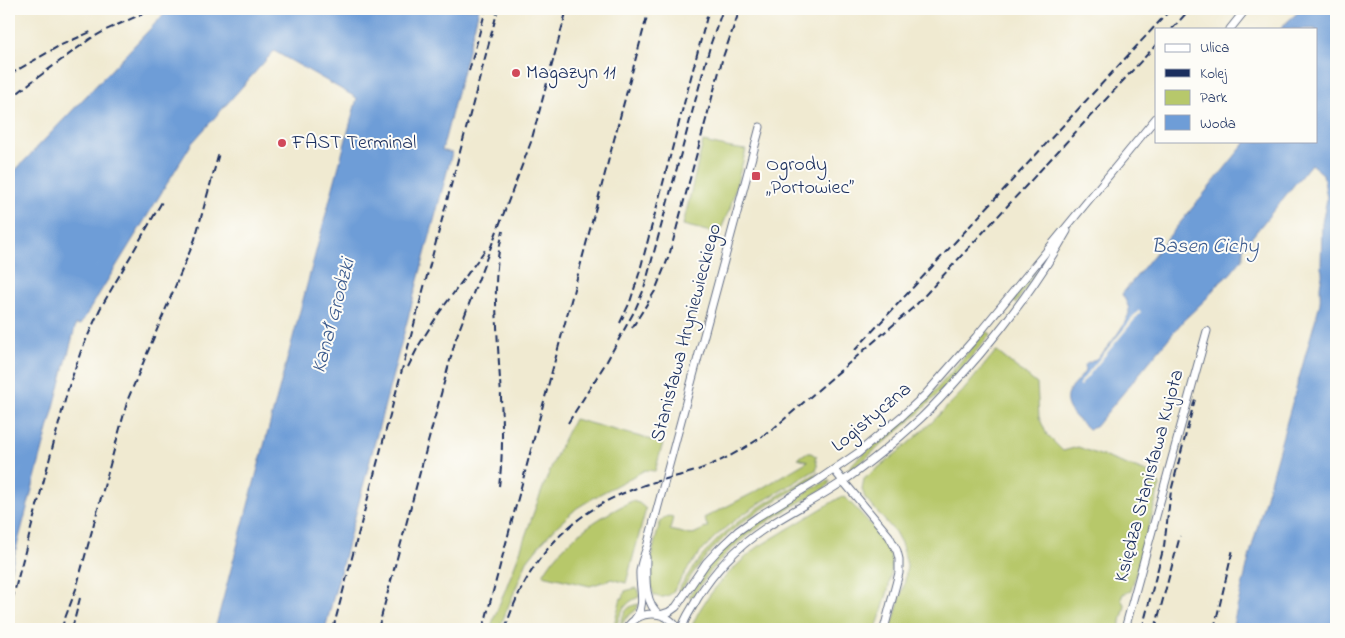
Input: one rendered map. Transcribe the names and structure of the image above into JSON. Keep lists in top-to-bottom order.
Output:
{
  "streets": {
    "street": ["Stanisława Hryniewieckiego", "Logistyczna", "Księdza Stanisława Kujota"]
  },
  "crossings": [
    ["Stanisława Hryniewieckiego", "Logistyczna"]
  ],
  "water": ["Basen Cichy", "Kanał Grodzki"],
  "places": {
    "other": ["Magazyn 11", "FAST Terminal"],
    "transit": ["Ogrody „Portowiec”"]
  },
  "legend": [
    "Ulica",
    "Kolej",
    "Park",
    "Woda"
  ]
}
